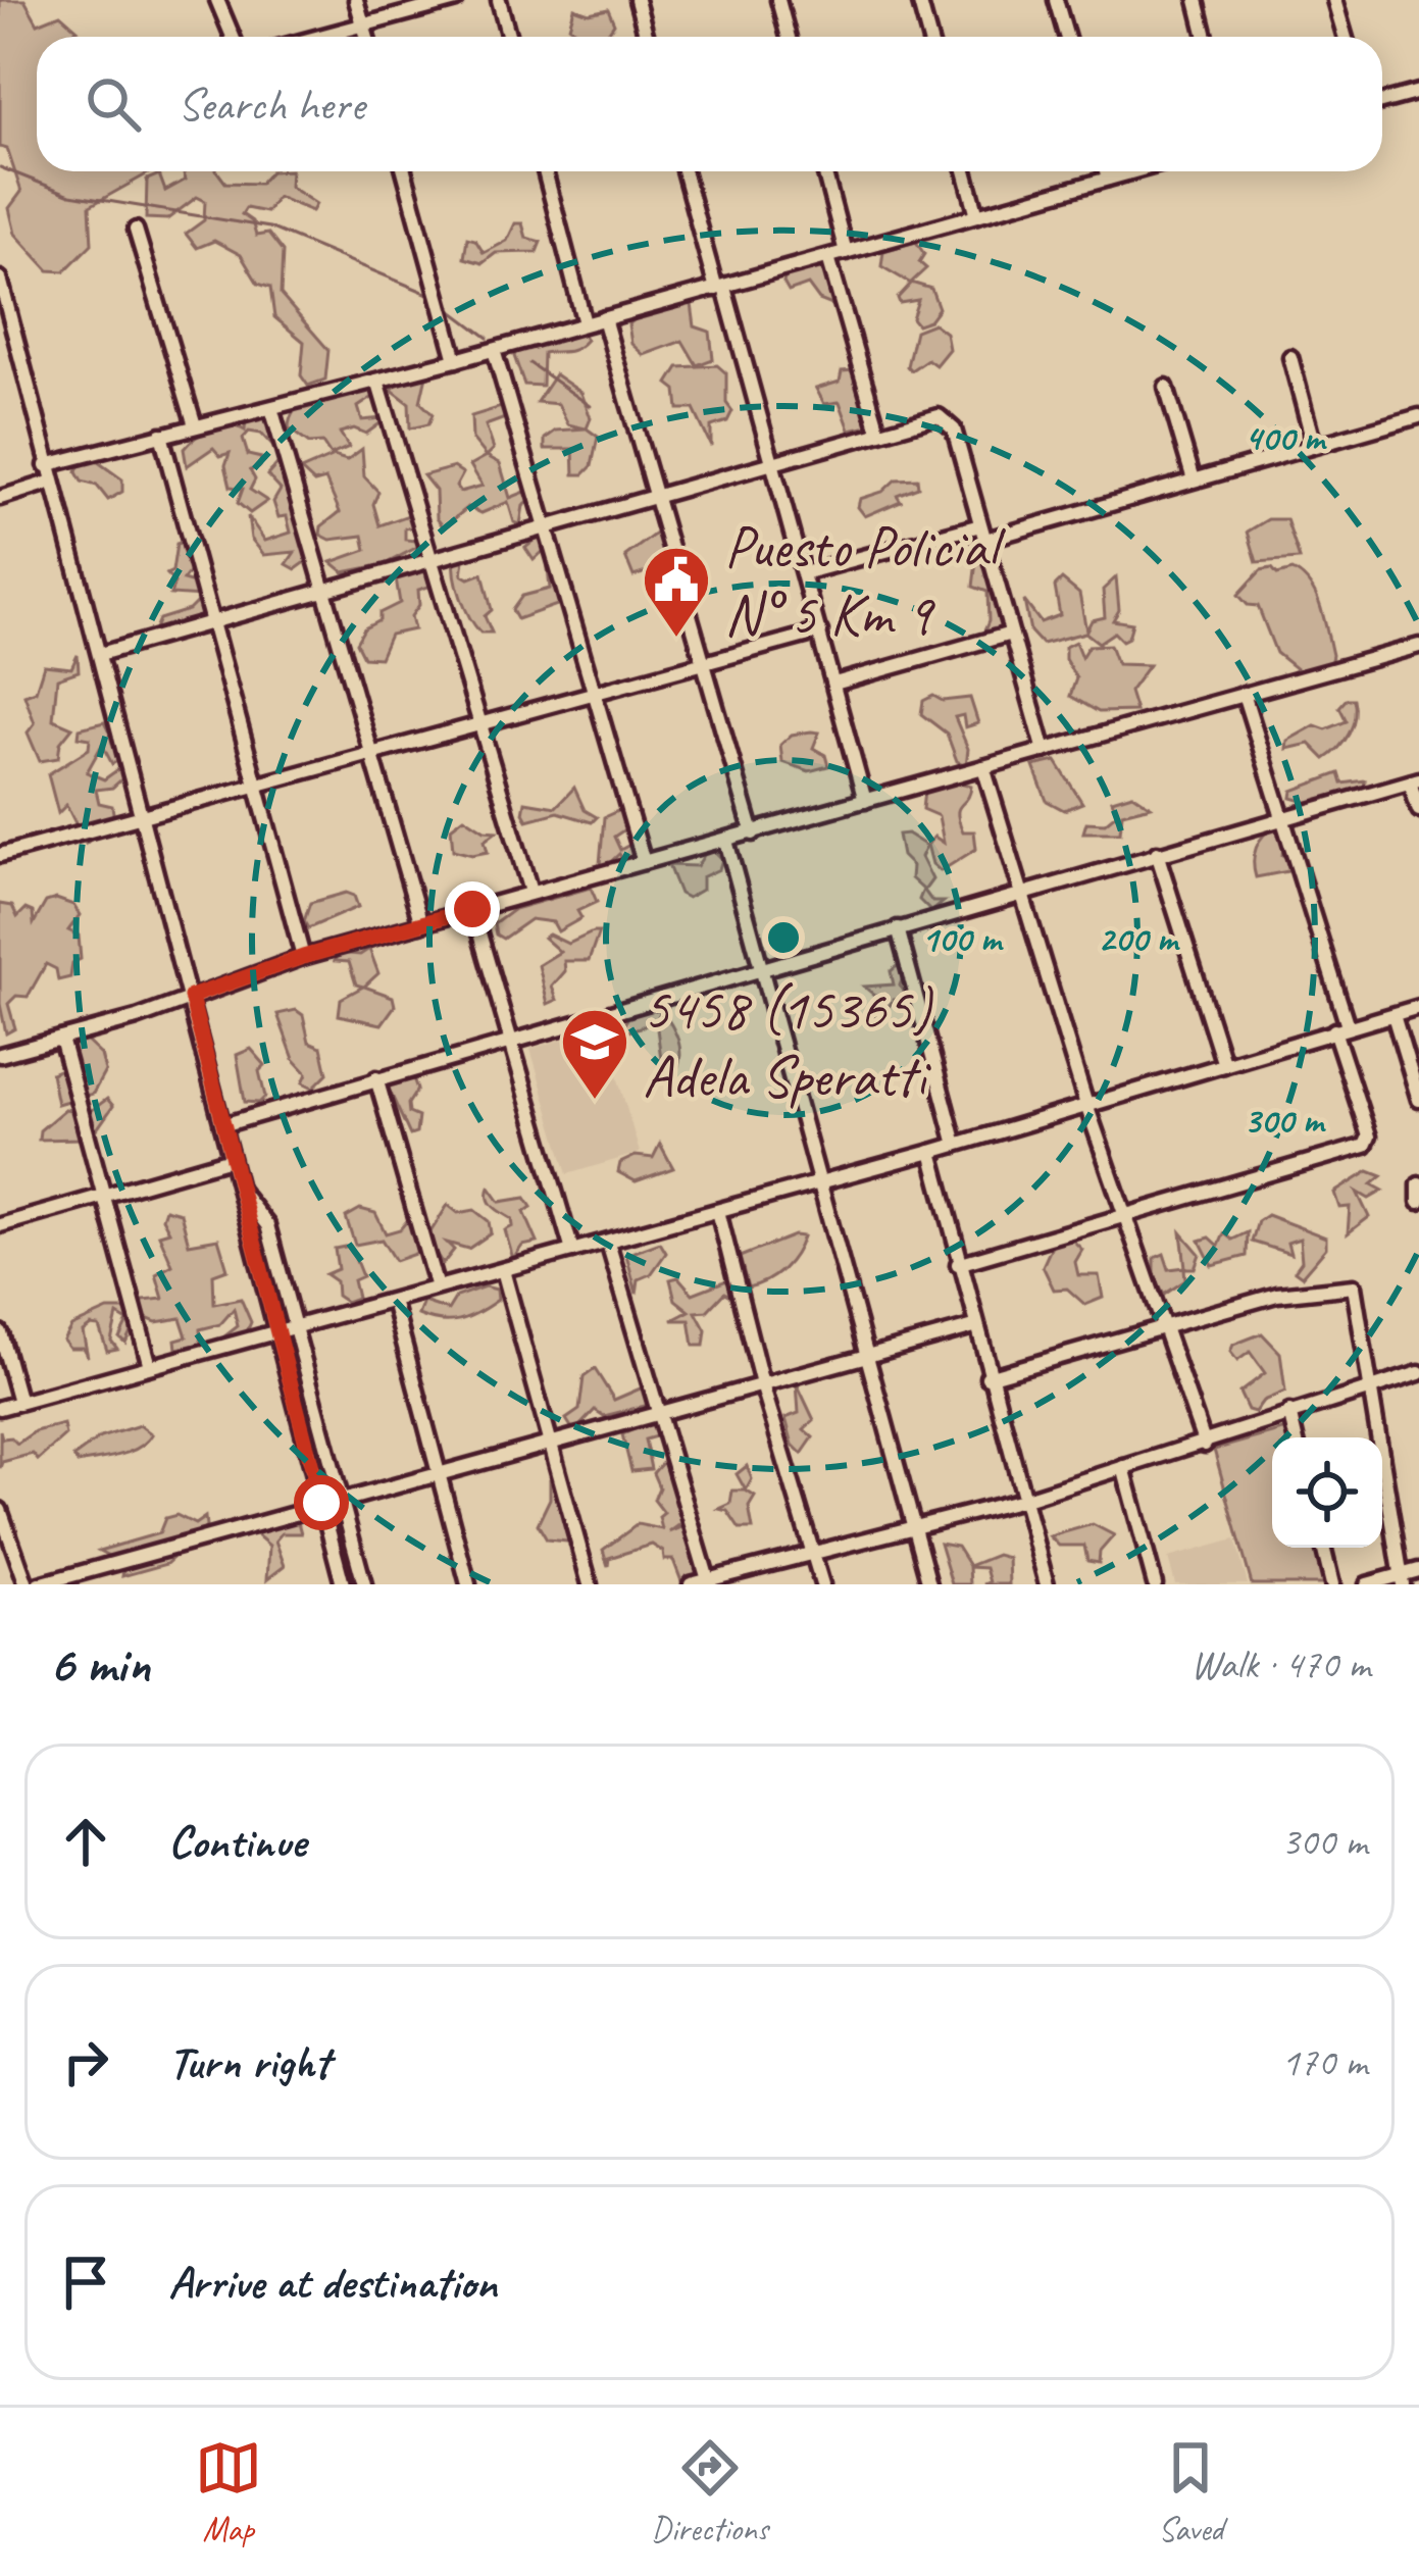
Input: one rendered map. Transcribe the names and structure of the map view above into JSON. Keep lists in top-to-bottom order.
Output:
{
  "places": {
    "public building": ["Puesto Policial N° 5 Km 9"],
    "school or university": ["5458 (15365) Adela Speratti"]
  },
  "page": {
    "search": "Search here",
    "heading": ["6 min", "Walk · 470 m"],
    "list": [
      ["Continue", "300 m"],
      ["Turn right", "170 m"],
      "Arrive at destination"
    ],
    "nav": ["Map", "Directions", "Saved"]
  },
  "rings": [
    "400 m",
    "100 m",
    "200 m",
    "300 m"
  ]
}
